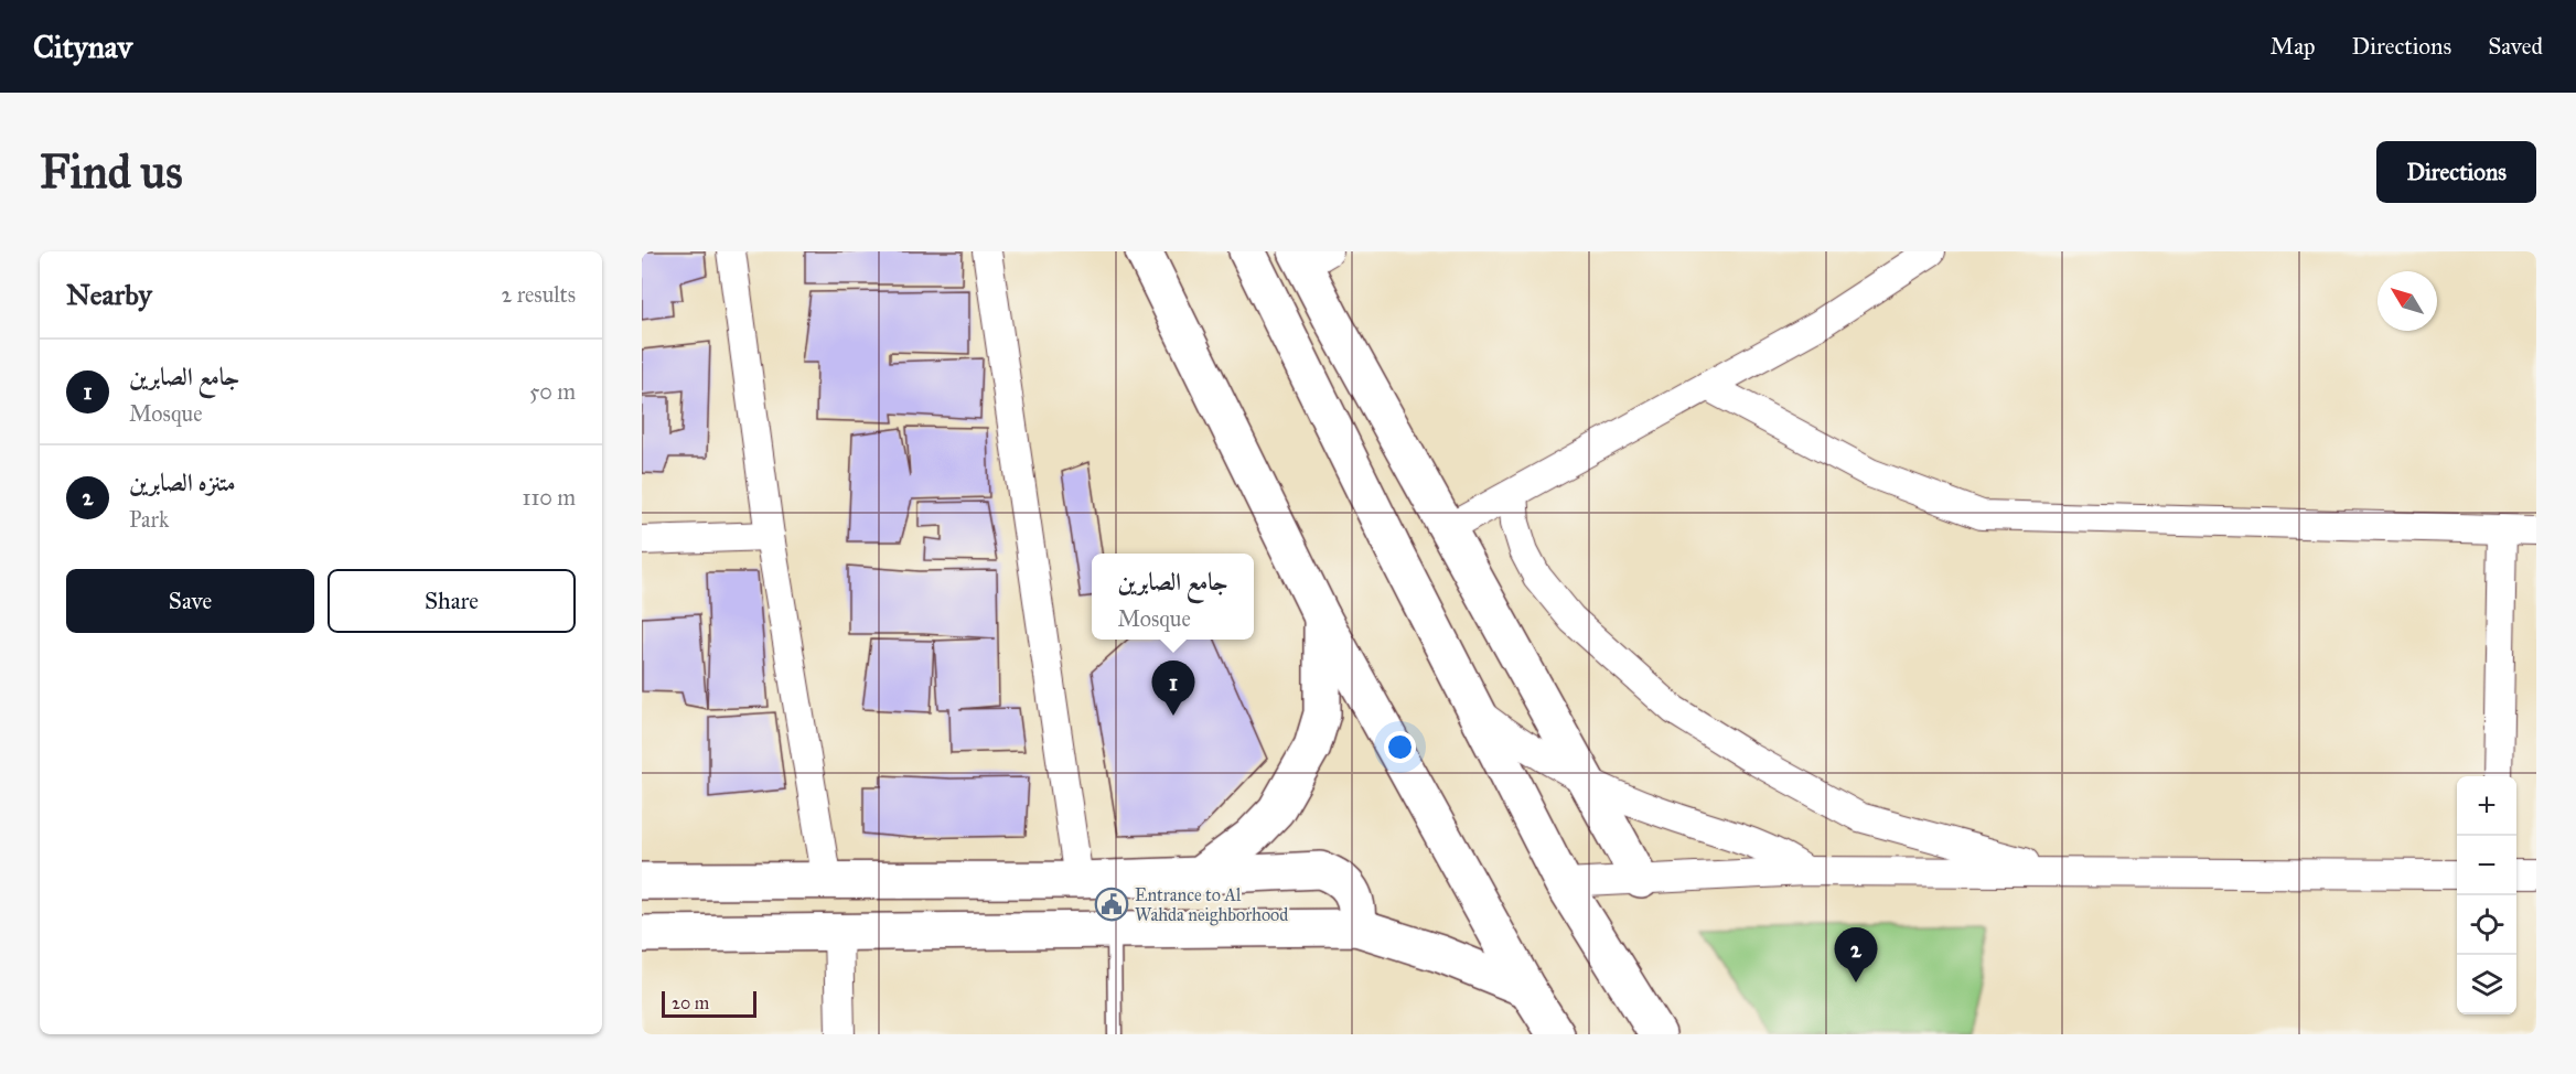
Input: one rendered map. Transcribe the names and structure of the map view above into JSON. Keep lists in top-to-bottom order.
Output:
{
  "places": {
    "public building": ["Entrance to Al Wahda neighborhood"]
  },
  "scale_bar": "20 m",
  "north": "top left",
  "page": {
    "header": "Citynav",
    "nav": ["Map", "Directions", "Saved"],
    "buttons": [
      "Directions",
      ["Save", "Share"]
    ],
    "title": "Find us",
    "heading": ["Nearby", "2 results"],
    "list": [
      {
        "mark": "1",
        "name": "جامع الصابرين",
        "note": "Mosque",
        "value": "50 m"
      },
      {
        "mark": "2",
        "name": "متنزه الصابرين",
        "note": "Park",
        "value": "110 m"
      }
    ],
    "popup": ["جامع الصابرين", "Mosque"],
    "pins": ["1", "2"],
    "map_buttons": ["+", "−"],
    "scale": "20 m"
  }
}
